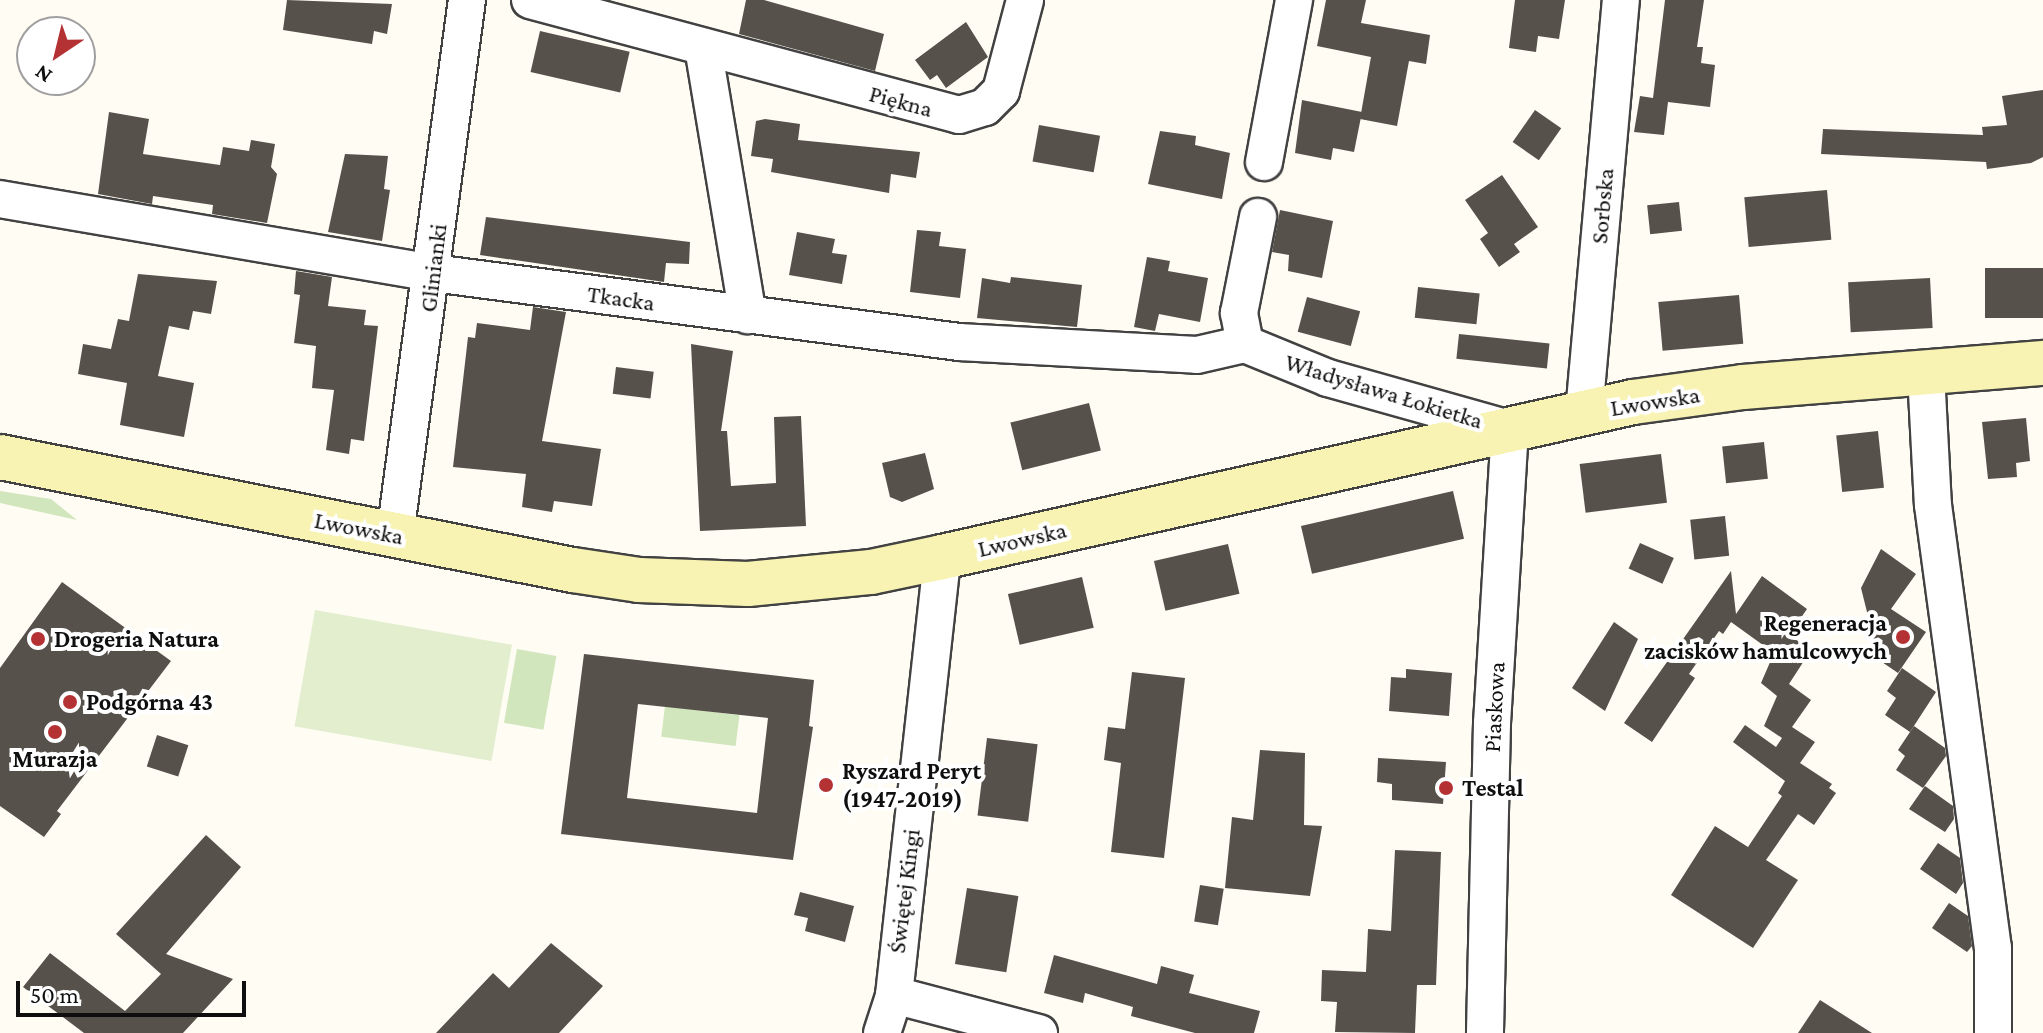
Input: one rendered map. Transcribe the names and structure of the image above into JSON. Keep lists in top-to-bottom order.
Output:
{
  "streets": {
    "street": [
      "Piękna",
      "Sorbska",
      "Glinianki",
      "Tkacka",
      "Władysława Łokietka",
      "Lwowska",
      "Piaskowa",
      "Świętej Kingi"
    ]
  },
  "crossings": [
    ["Sorbska", "Lwowska"],
    ["Glinianki", "Tkacka"],
    ["Glinianki", "Lwowska"],
    ["Tkacka", "Władysława Łokietka"],
    ["Władysława Łokietka", "Lwowska"],
    ["Władysława Łokietka", "Piaskowa"],
    ["Lwowska", "Piaskowa"],
    ["Lwowska", "Świętej Kingi"]
  ],
  "places": [
    "Regeneracja zacisków hamulcowych",
    "Drogeria Natura",
    "Podgórna 43",
    "Murazja",
    "Ryszard Peryt (1947-2019)",
    "Testal"
  ],
  "scale_bar": "50 m",
  "north": "bottom left"
}
